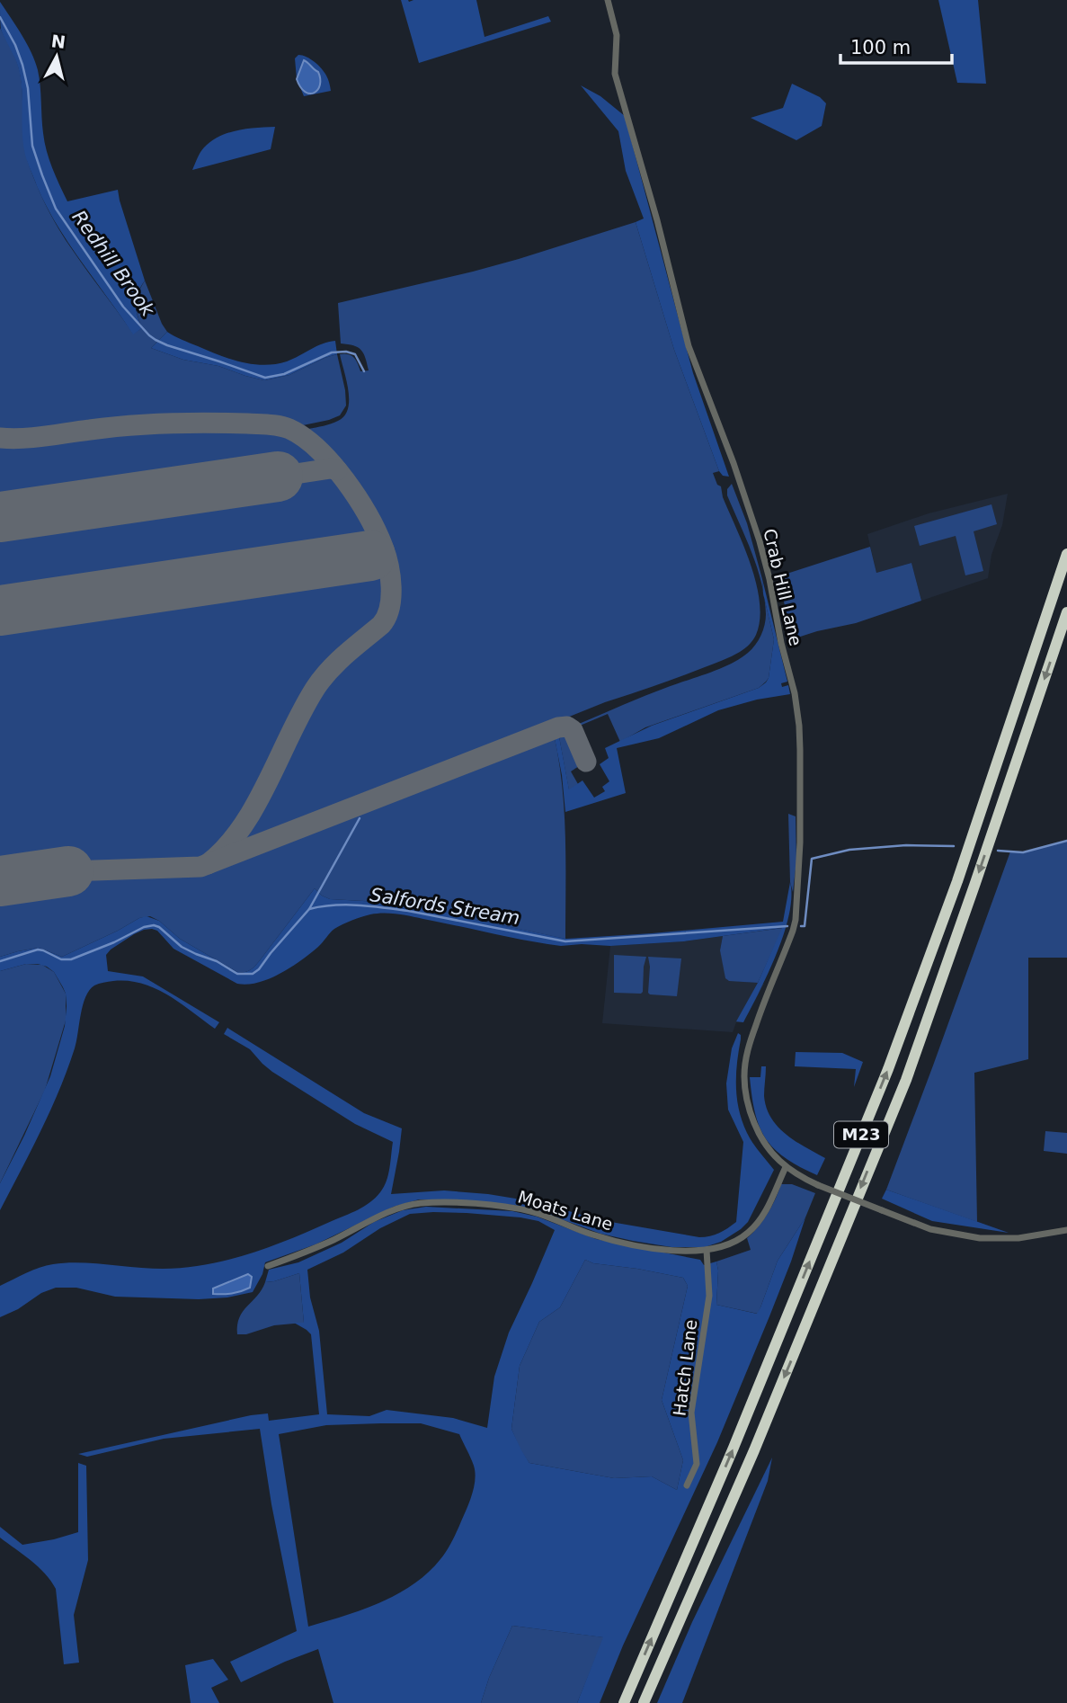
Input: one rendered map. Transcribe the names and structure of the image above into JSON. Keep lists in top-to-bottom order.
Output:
{
  "streets": {
    "highway": ["M23"],
    "street": ["Crab Hill Lane", "Moats Lane", "Hatch Lane"]
  },
  "crossings": [
    ["Crab Hill Lane", "Moats Lane"],
    ["Moats Lane", "Hatch Lane"]
  ],
  "water": ["Redhill Brook", "Salfords Stream"],
  "scale_bar": "100 m",
  "north": "top"
}
